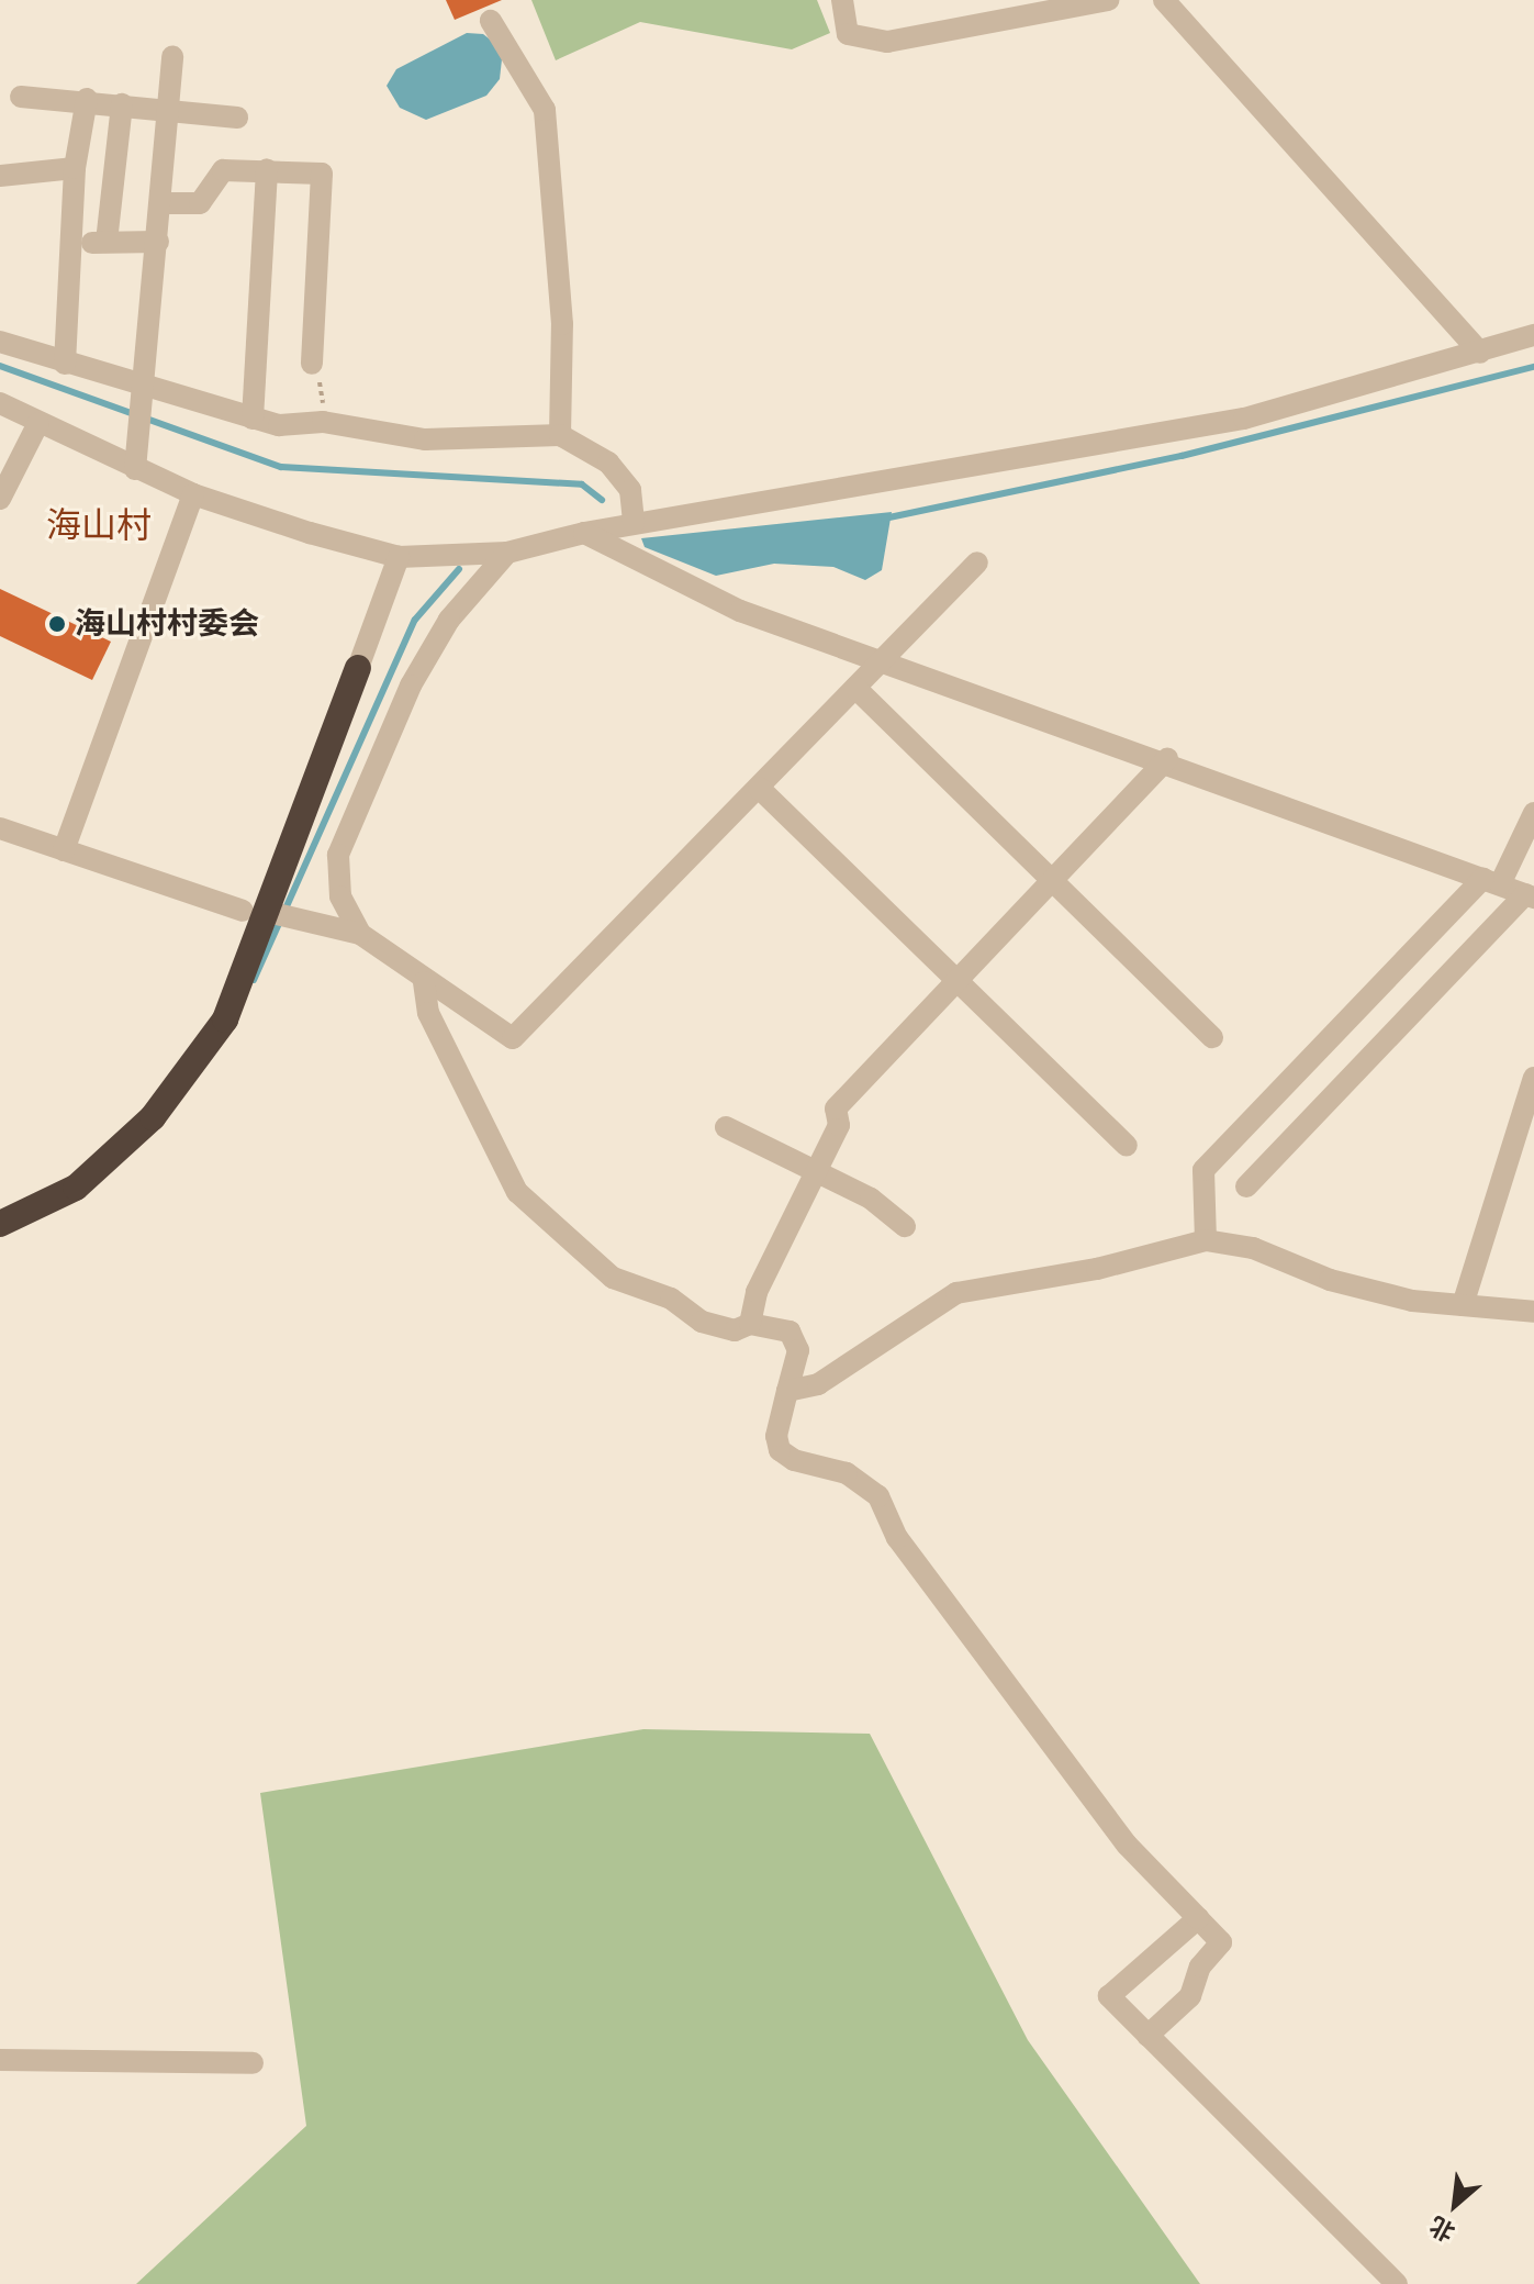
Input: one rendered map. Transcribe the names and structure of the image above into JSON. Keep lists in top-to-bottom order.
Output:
{
  "districts": ["海山村"],
  "places": ["海山村村委会"],
  "north": "bottom left"
}
